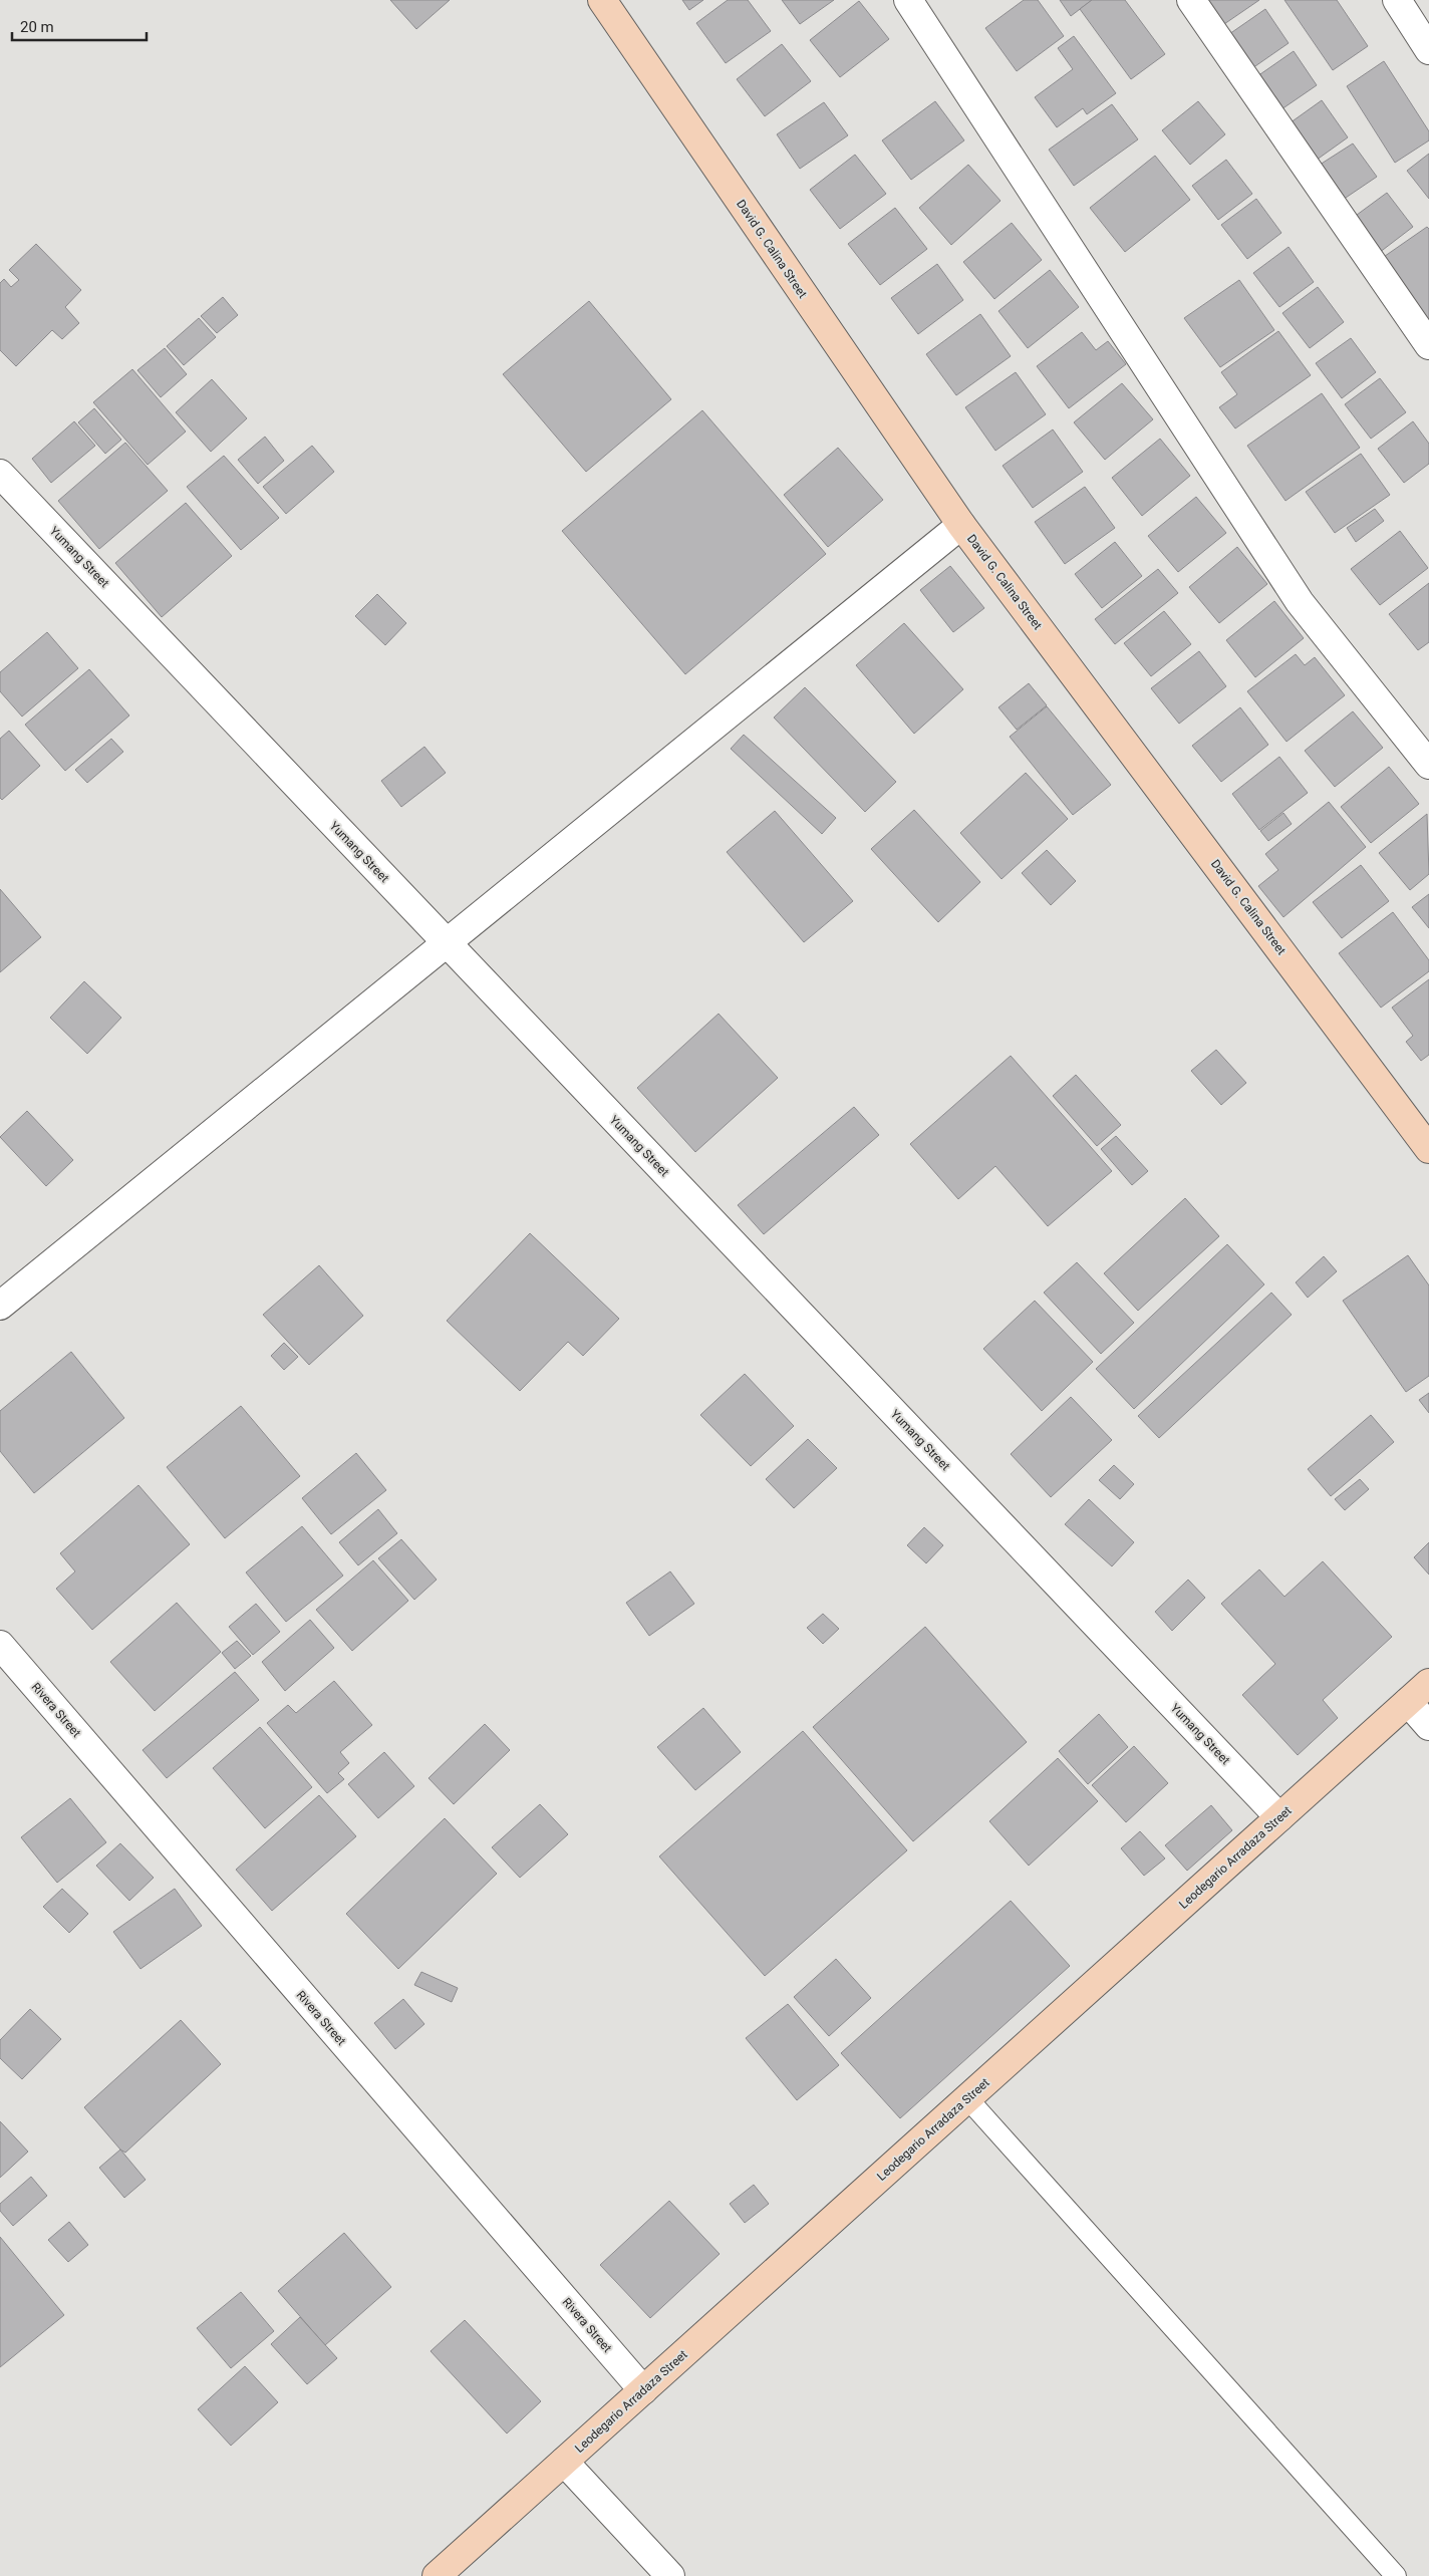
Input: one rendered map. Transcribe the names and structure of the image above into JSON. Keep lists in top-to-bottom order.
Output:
{
  "streets": {
    "street": [
      "David G. Calina Street",
      "Yumang Street",
      "Rivera Street",
      "Leodegario Arradaza Street"
    ]
  },
  "crossings": [
    ["Yumang Street", "Leodegario Arradaza Street"],
    ["Rivera Street", "Leodegario Arradaza Street"]
  ],
  "scale_bar": "20 m"
}
